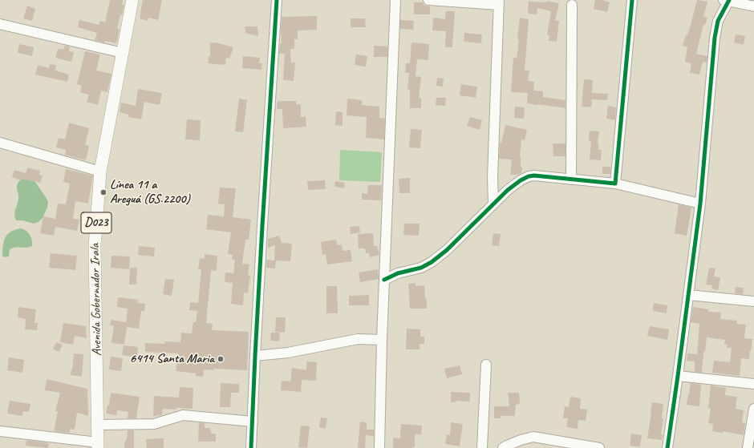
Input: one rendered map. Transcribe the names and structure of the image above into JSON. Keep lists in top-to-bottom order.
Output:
{
  "streets": {
    "main road": ["D023", "Avenida Gobernador Irala"]
  },
  "places": ["Línea 11 a Areguá (GS.2200)", "6414 Santa Maria"]
}
